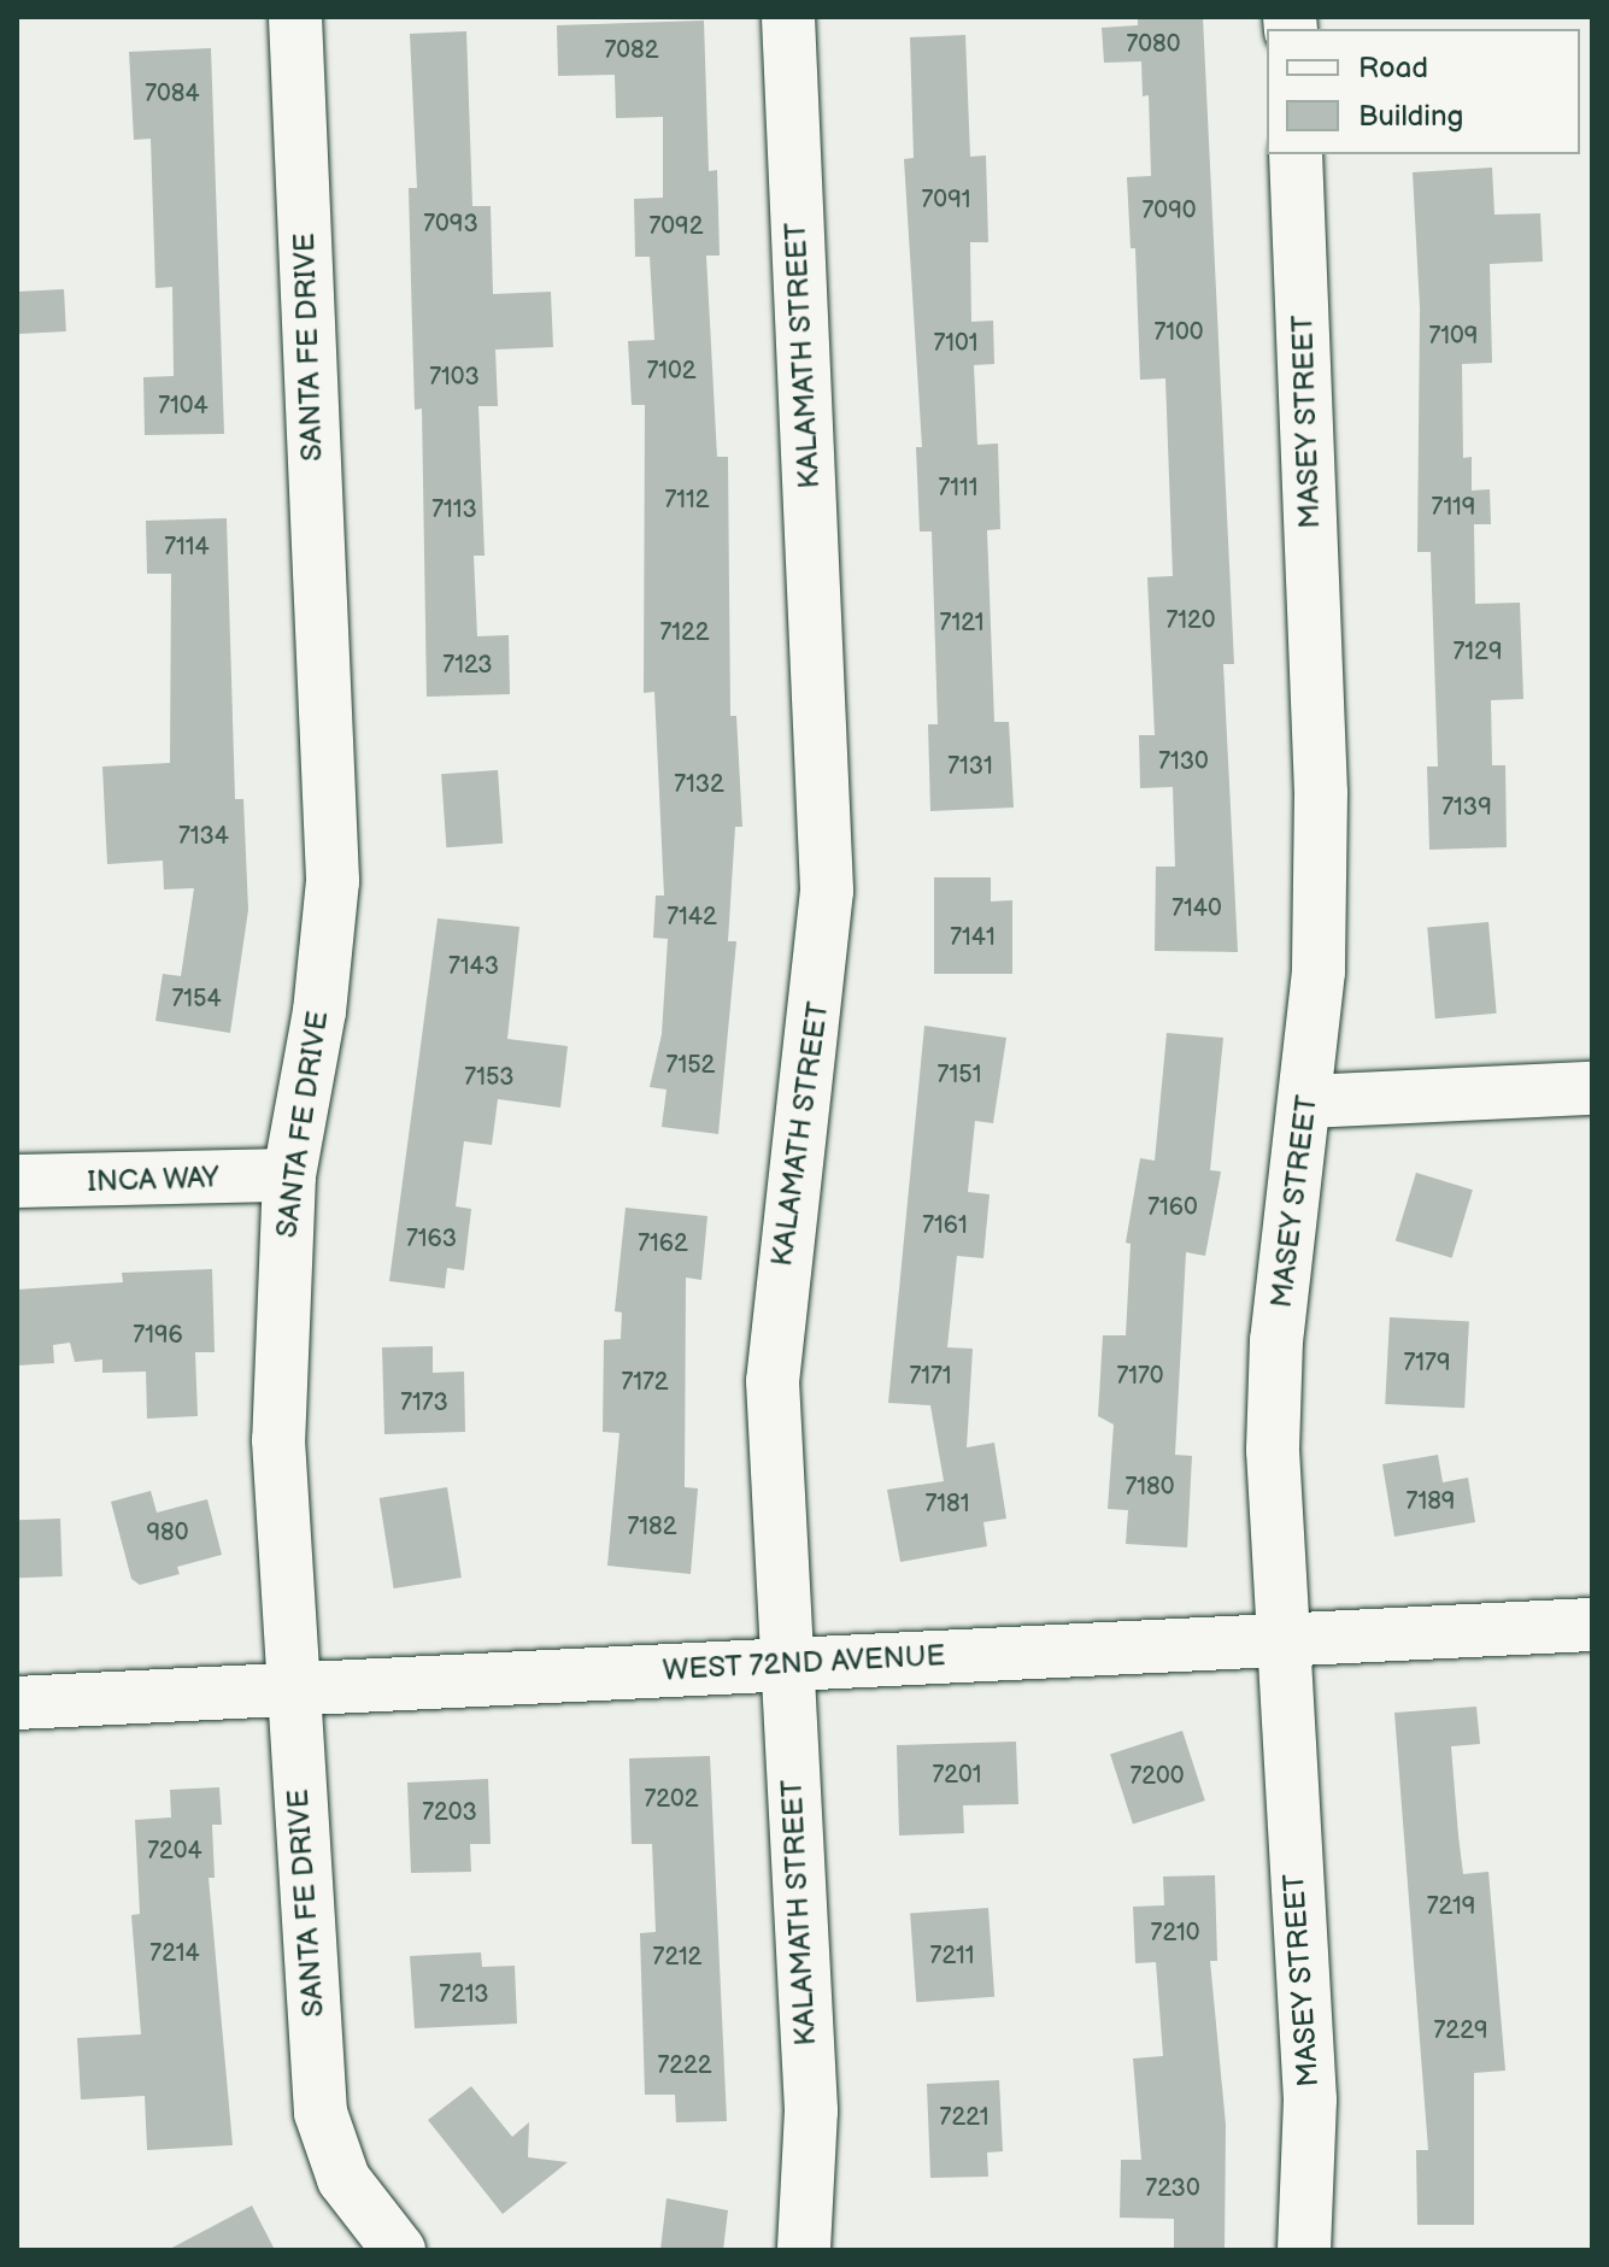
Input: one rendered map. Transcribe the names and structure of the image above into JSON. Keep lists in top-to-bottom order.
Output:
{
  "streets": {
    "street": [
      "SANTA FE DRIVE",
      "KALAMATH STREET",
      "MASEY STREET",
      "INCA WAY",
      "WEST 72ND AVENUE"
    ]
  },
  "crossings": [
    ["SANTA FE DRIVE", "INCA WAY"],
    ["SANTA FE DRIVE", "WEST 72ND AVENUE"],
    ["KALAMATH STREET", "WEST 72ND AVENUE"],
    ["MASEY STREET", "WEST 72ND AVENUE"]
  ],
  "house_numbers": [
    "7080",
    "7082",
    "7084",
    "7091",
    "7090",
    "7093",
    "7092",
    "7100",
    "7109",
    "7101",
    "7102",
    "7103",
    "7104",
    "7111",
    "7112",
    "7119",
    "7113",
    "7114",
    "7120",
    "7121",
    "7122",
    "7129",
    "7123",
    "7130",
    "7131",
    "7132",
    "7139",
    "7134",
    "7140",
    "7142",
    "7141",
    "7143",
    "7154",
    "7152",
    "7151",
    "7153",
    "7160",
    "7161",
    "7163",
    "7162",
    "7196",
    "7179",
    "7171",
    "7170",
    "7172",
    "7173",
    "7180",
    "7189",
    "7181",
    "7182",
    "980",
    "7201",
    "7200",
    "7202",
    "7203",
    "7204",
    "7219",
    "7210",
    "7214",
    "7211",
    "7212",
    "7213",
    "7229",
    "7222",
    "7221",
    "7230"
  ],
  "legend": ["Road", "Building"]
}
